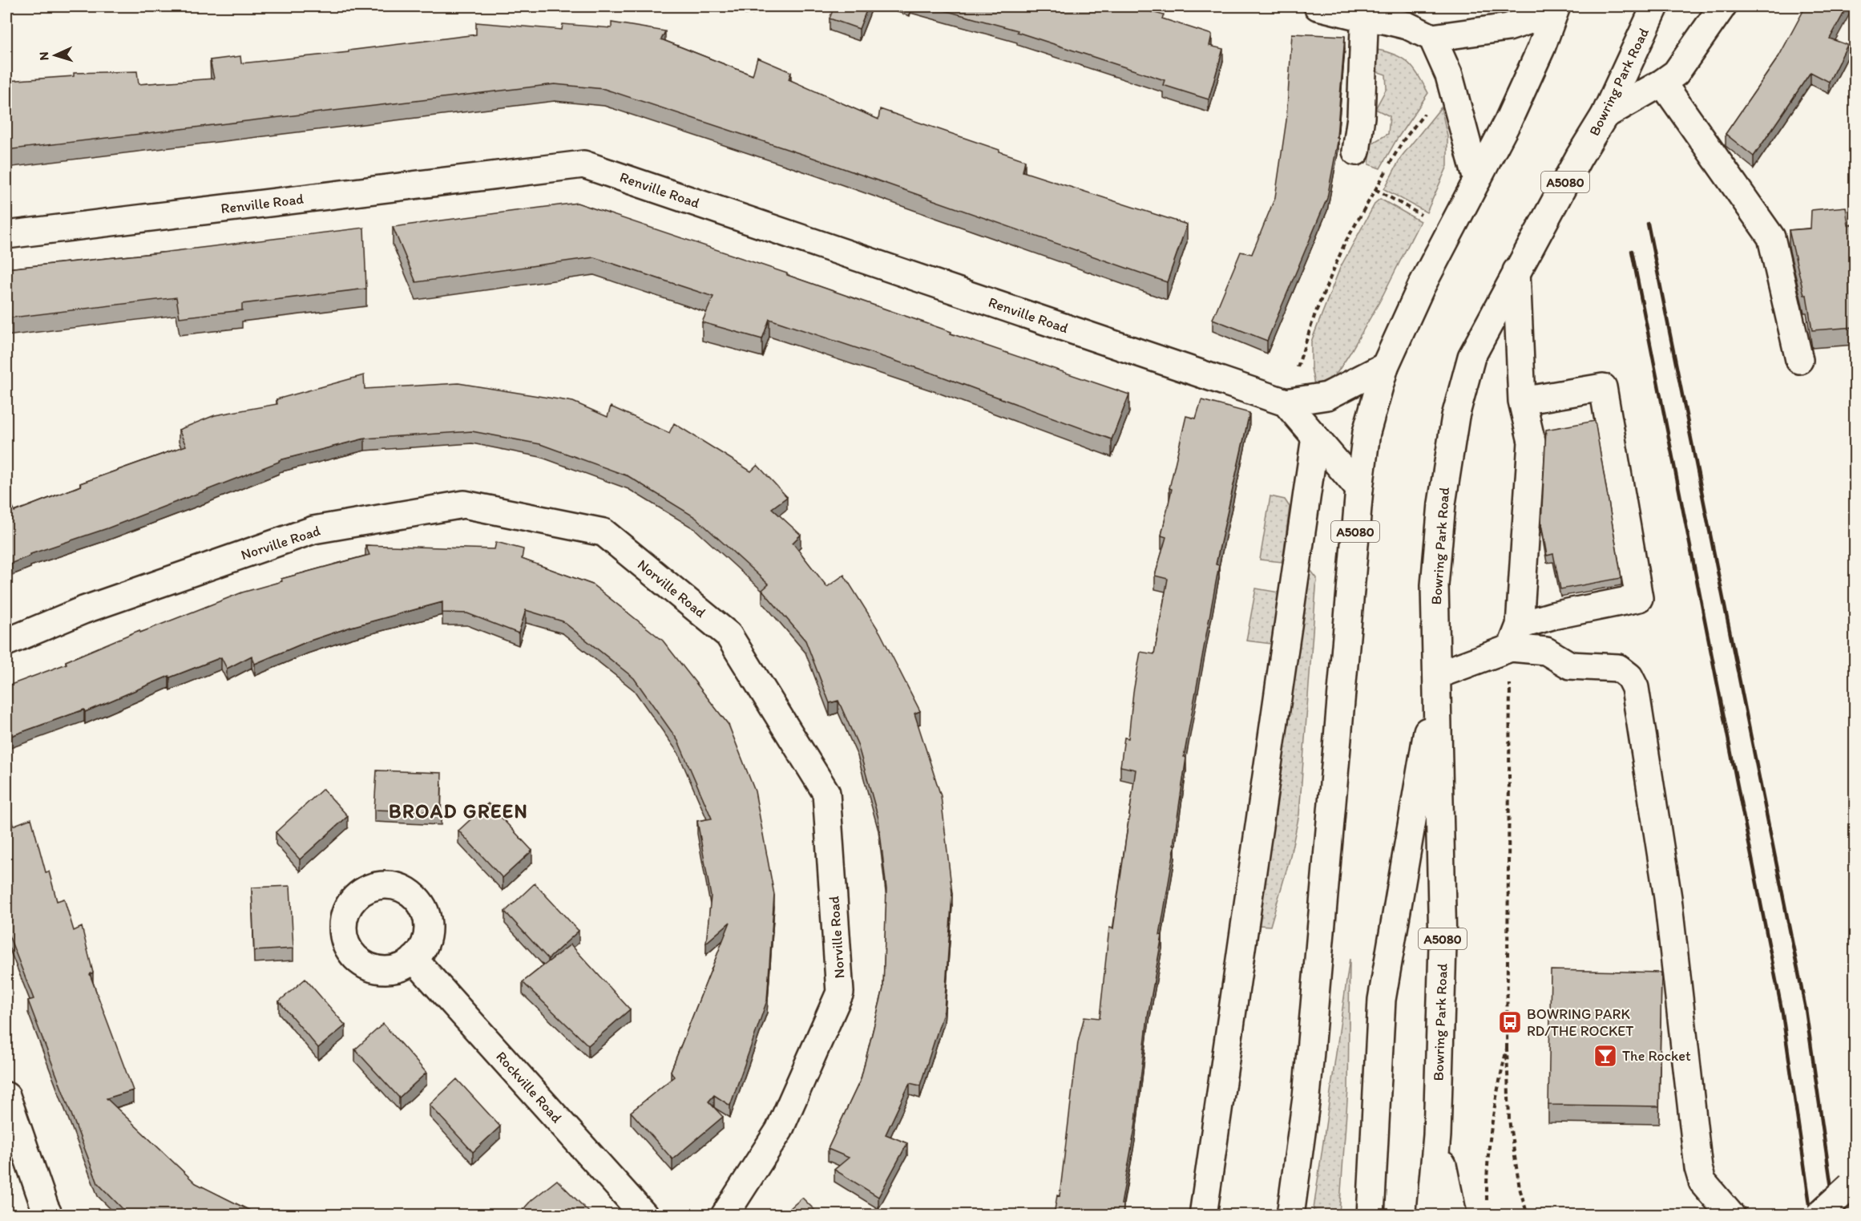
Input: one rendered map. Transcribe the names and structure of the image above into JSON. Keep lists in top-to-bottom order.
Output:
{
  "streets": {
    "main road": [
      "Bowring Park Road",
      "A5080",
      "Renville Road",
      "Norville Road",
      "Rockville Road"
    ]
  },
  "crossings": [
    ["Bowring Park Road", "A5080"],
    ["A5080", "Renville Road"]
  ],
  "districts": ["BROAD GREEN"],
  "places": {
    "bus stop": ["BOWRING PARK RD/THE ROCKET"],
    "bar": ["The Rocket"]
  },
  "north": "left"
}
